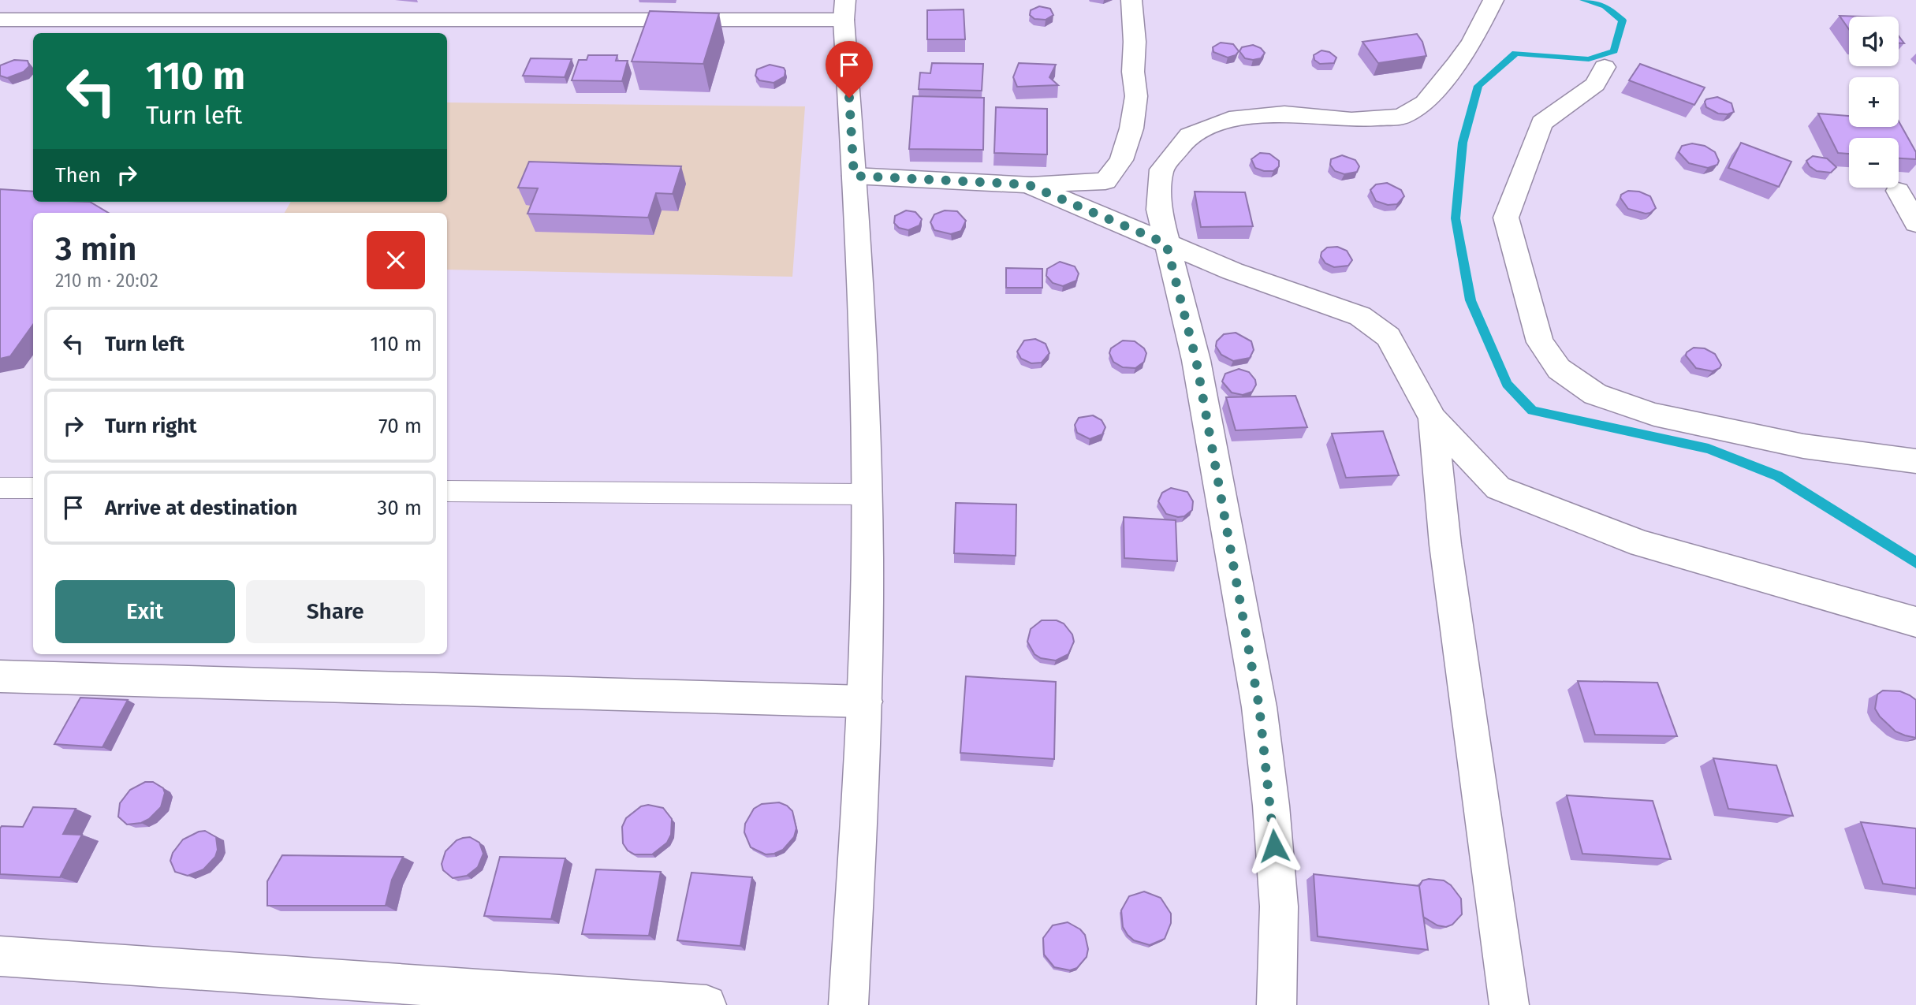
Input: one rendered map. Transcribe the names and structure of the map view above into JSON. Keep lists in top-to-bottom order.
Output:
{
  "page": {
    "map_buttons": ["+", "−"],
    "turn": ["110 m", "Turn left"],
    "then": "Then",
    "heading": ["3 min", "210 m · 20:02"],
    "list": [
      {
        "name": "Turn left",
        "value": "110 m"
      },
      {
        "name": "Turn right",
        "value": "70 m"
      },
      {
        "name": "Arrive at destination",
        "value": "30 m"
      }
    ],
    "buttons": ["Exit", "Share"]
  }
}
